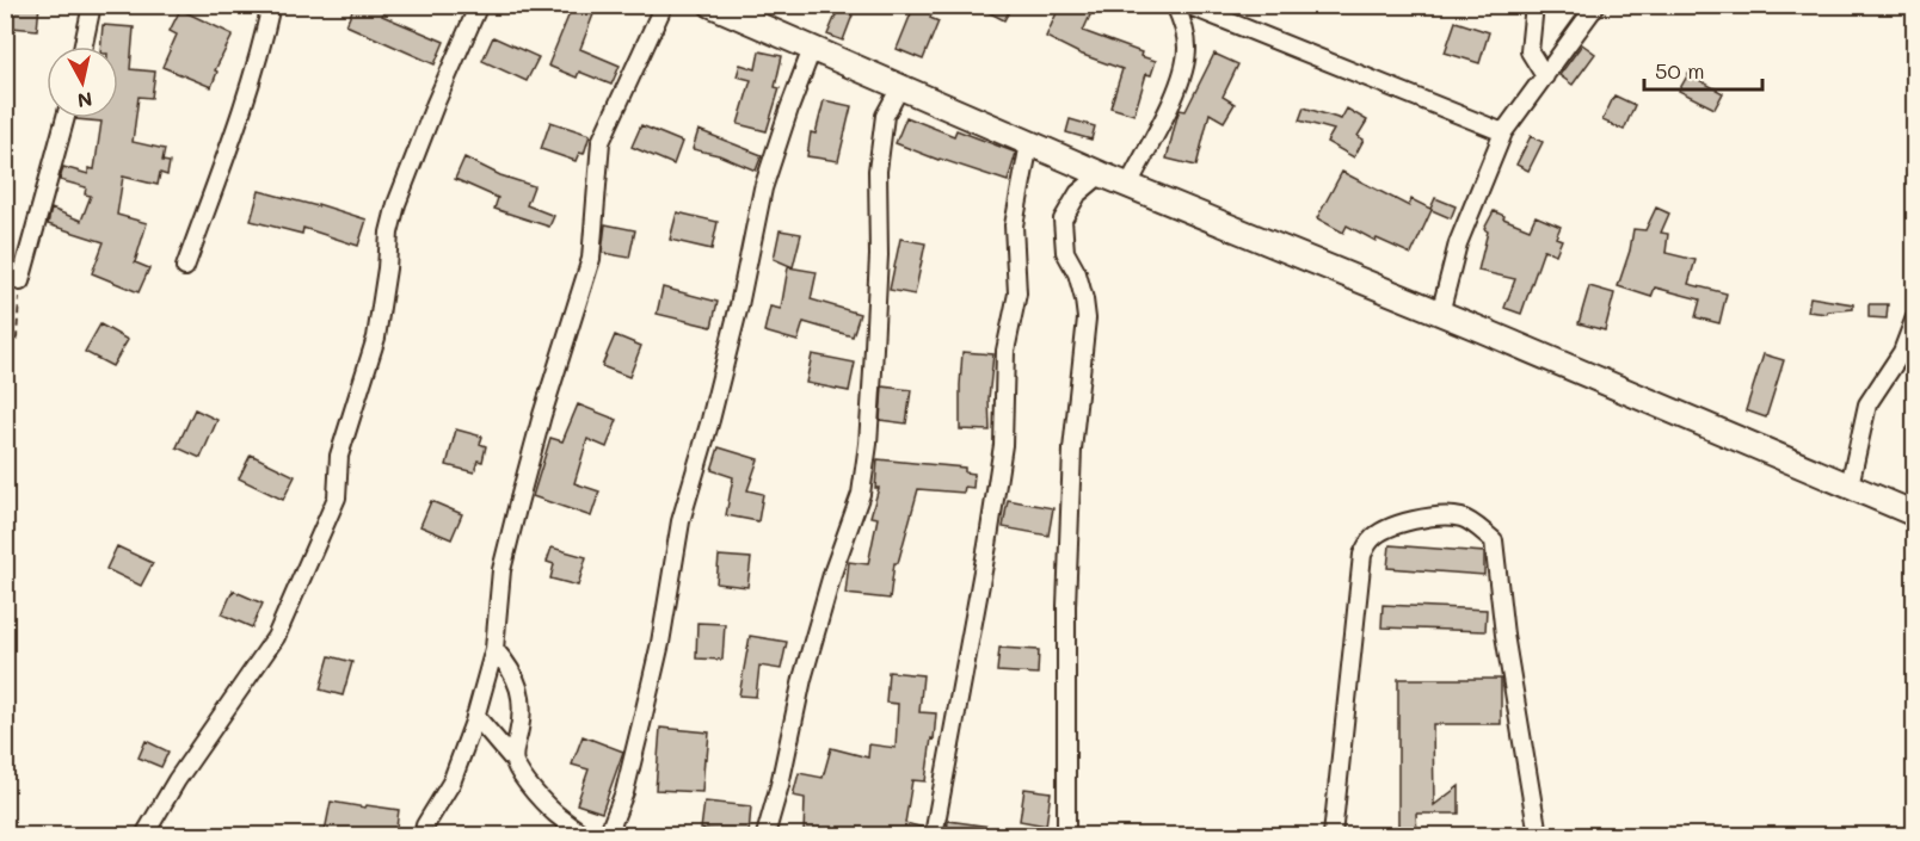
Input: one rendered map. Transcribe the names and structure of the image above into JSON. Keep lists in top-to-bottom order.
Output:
{
  "scale_bar": "50 m",
  "north": "bottom"
}
